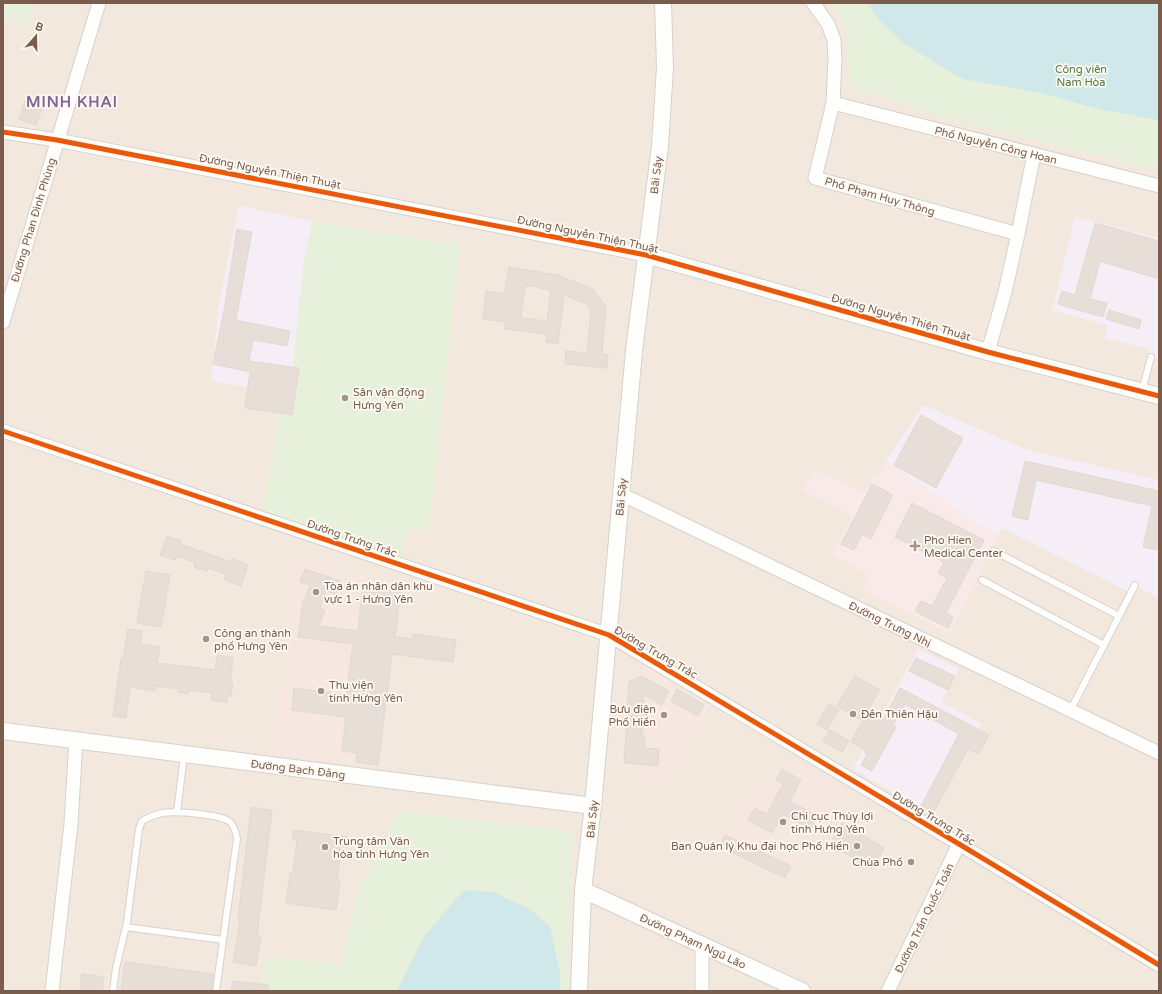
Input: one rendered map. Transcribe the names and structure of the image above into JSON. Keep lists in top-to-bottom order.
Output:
{
  "streets": {
    "street": [
      "Phố Nguyễn Công Hoan",
      "Đường Nguyễn Thiện Thuật",
      "Bãi Sậy",
      "Phố Phạm Huy Thông",
      "Đường Phan Đình Phùng",
      "Đường Trưng Trắc",
      "Đường Trưng Nhị",
      "Đường Bạch Đằng",
      "Đường Trần Quốc Toản",
      "Đường Phạm Ngũ Lão"
    ]
  },
  "crossings": [
    ["Phố Nguyễn Công Hoan", "Phố Phạm Huy Thông"],
    ["Đường Nguyễn Thiện Thuật", "Bãi Sậy"],
    ["Đường Nguyễn Thiện Thuật", "Đường Phan Đình Phùng"],
    ["Bãi Sậy", "Đường Trưng Trắc"],
    ["Bãi Sậy", "Đường Trưng Nhị"],
    ["Bãi Sậy", "Đường Bạch Đằng"],
    ["Bãi Sậy", "Đường Phạm Ngũ Lão"],
    ["Đường Trưng Trắc", "Đường Trần Quốc Toản"]
  ],
  "districts": ["MINH KHAI"],
  "parks": ["Công viên Nam Hòa"],
  "places": {
    "other": [
      "Sân vận động Hưng Yên",
      "Tòa án nhân dân khu vực 1 - Hưng Yên",
      "Công an thành phố Hưng Yên",
      "Thu viện tỉnh Hưng Yên",
      "Đền Thiên Hậu",
      "Bưu điện Phố Hiến",
      "Chi cục Thủy lợi tỉnh Hưng Yên",
      "Ban Quản lý Khu đại học Phố Hiến",
      "Trung tâm Văn hóa tỉnh Hưng Yên",
      "Chùa Phố"
    ],
    "health": ["Pho Hien Medical Center"]
  },
  "north": "top"
}
